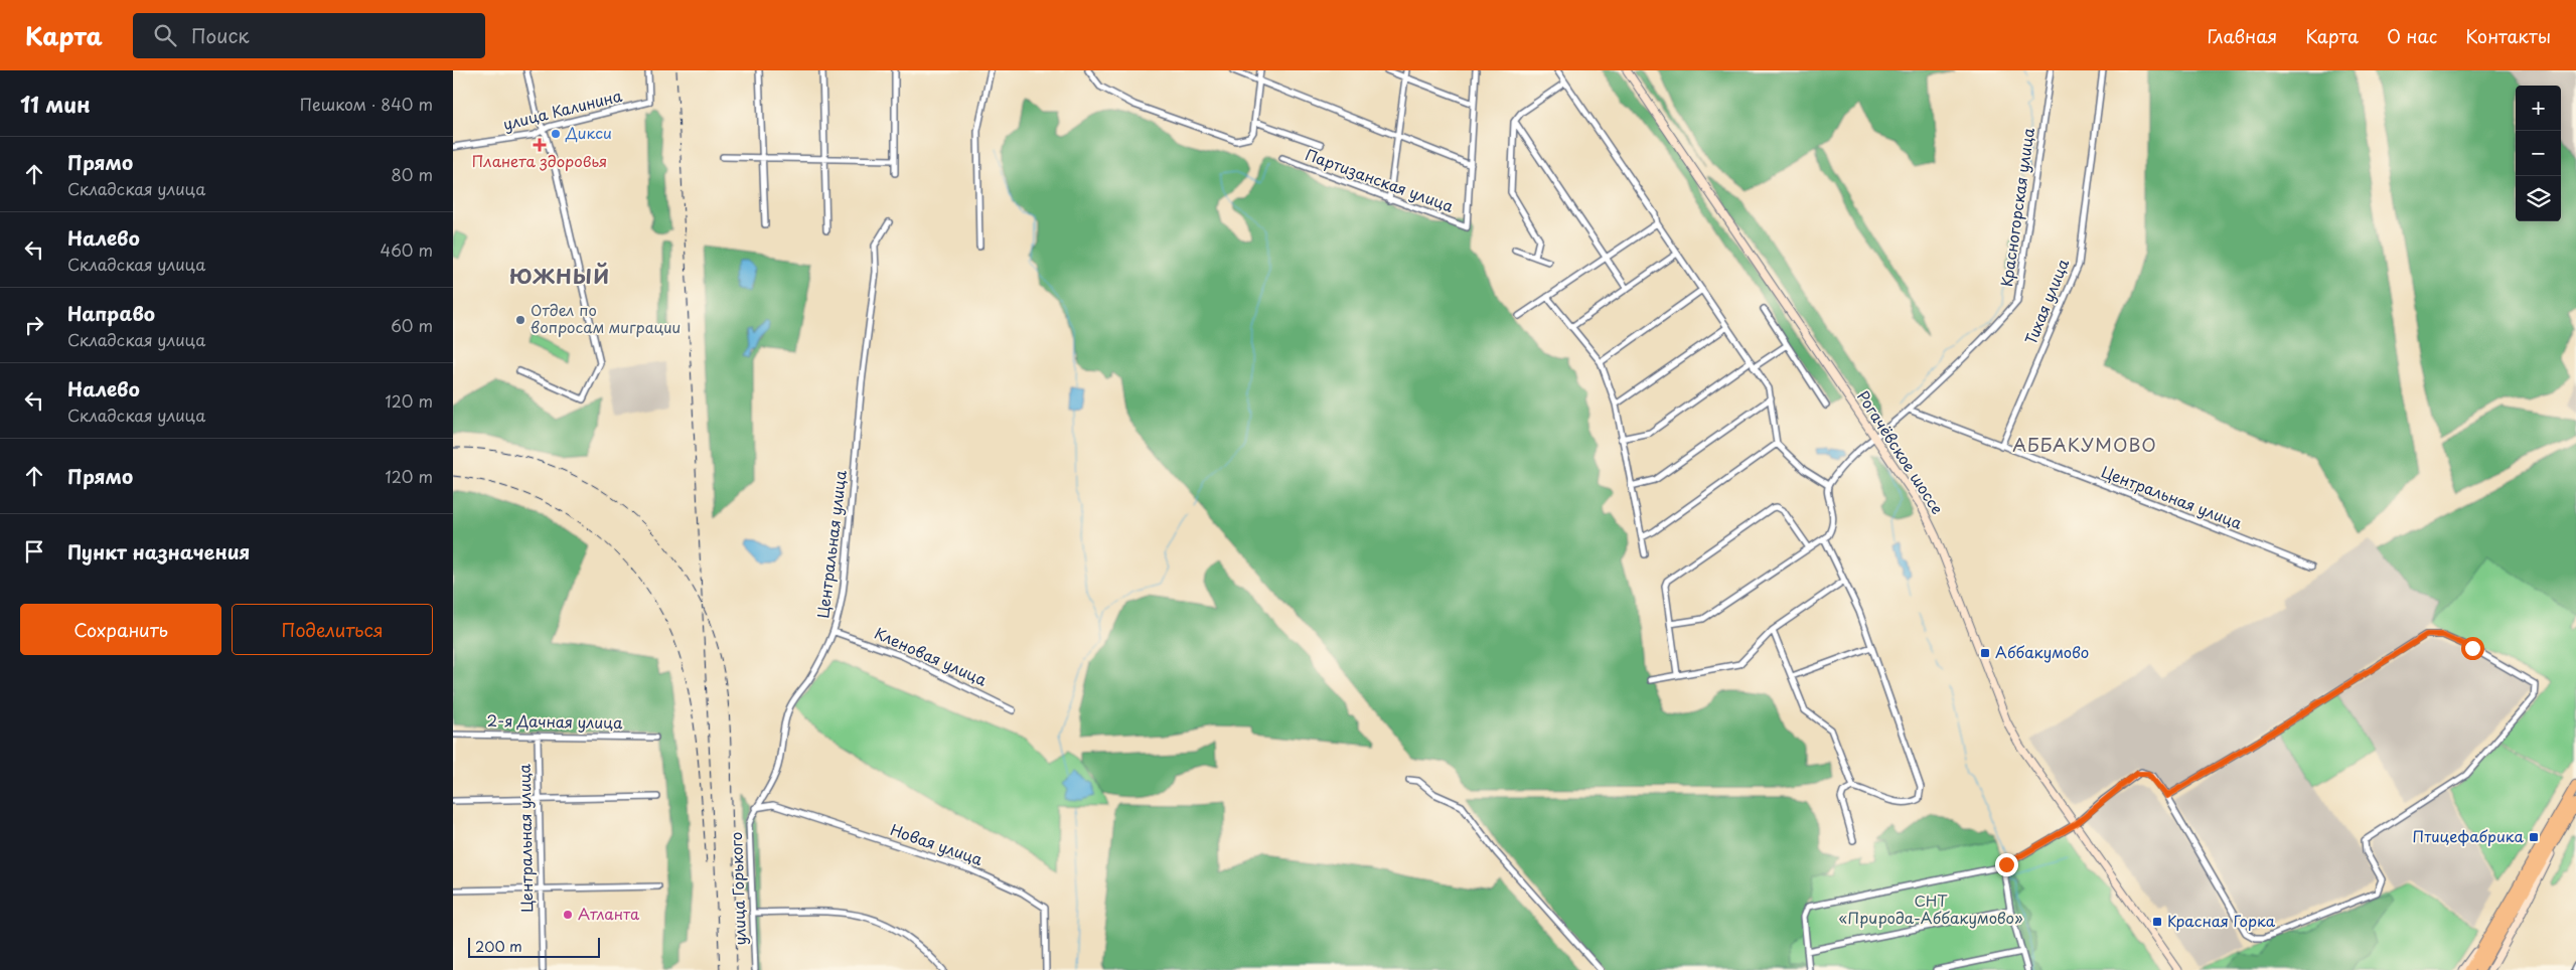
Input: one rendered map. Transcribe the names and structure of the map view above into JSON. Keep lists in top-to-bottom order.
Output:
{
  "streets": {
    "main road": ["Рогачёвское шоссе"],
    "street": [
      "улица Калинина",
      "Партизанская улица",
      "Красногорская улица",
      "Тихая улица",
      "Центральная улица",
      "Кленовая улица",
      "2-я Дачная улица",
      "Новая улица",
      "улица Горького"
    ]
  },
  "crossings": [
    ["Красногорская улица", "Рогачёвское шоссе"],
    ["Красногорская улица", "Центральная улица"],
    ["Тихая улица", "Центральная улица"],
    ["Центральная улица", "Кленовая улица"],
    ["Центральная улица", "2-я Дачная улица"],
    ["Центральная улица", "Новая улица"],
    ["Центральная улица", "улица Горького"],
    ["Новая улица", "улица Горького"]
  ],
  "districts": ["ЮЖНЫЙ", "АББАКУМОВО"],
  "parks": ["СНТ «Природа-Аббакумово»"],
  "places": {
    "other": ["Дикси", "Отдел по вопросам миграции", "Атланта"],
    "health": ["Планета здоровья"],
    "transit": ["Аббакумово", "Птицефабрика", "Красная Горка"]
  },
  "scale_bar": "200 m",
  "page": {
    "header": "Карта",
    "search": "Поиск",
    "nav": [
      "Главная",
      "Карта",
      "О нас",
      "Контакты"
    ],
    "heading": ["11 мин", "Пешком · 840 m"],
    "map_buttons": ["+", "−"],
    "list": [
      ["Прямо", "Складская улица", "80 m"],
      ["Налево", "Складская улица", "460 m"],
      ["Направо", "Складская улица", "60 m"],
      ["Налево", "Складская улица", "120 m"],
      ["Прямо", "120 m"],
      "Пункт назначения"
    ],
    "buttons": ["Сохранить", "Поделиться"],
    "scale": "200 m"
  }
}
